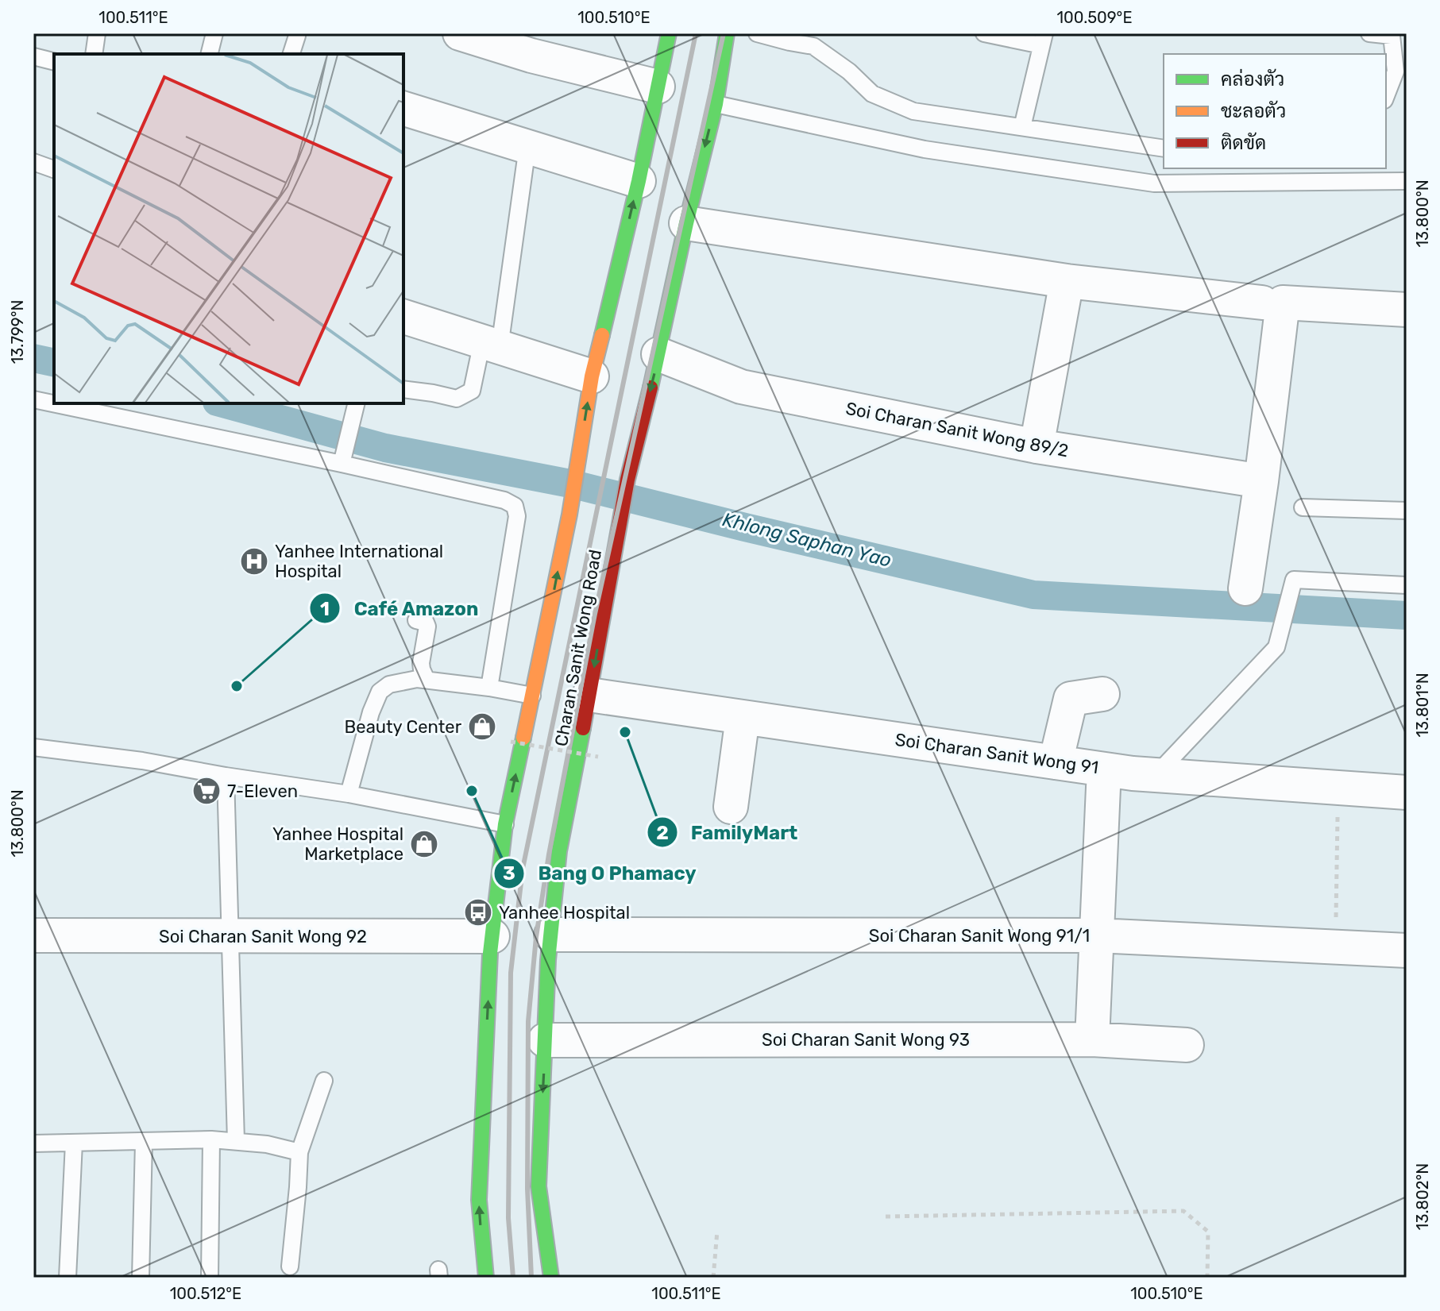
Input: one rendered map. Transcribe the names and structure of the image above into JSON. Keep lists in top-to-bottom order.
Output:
{
  "streets": {
    "main road": ["Charan Sanit Wong Road"],
    "street": [
      "Soi Charan Sanit Wong 89/2",
      "Soi Charan Sanit Wong 91",
      "Soi Charan Sanit Wong 91/1",
      "Soi Charan Sanit Wong 92",
      "Soi Charan Sanit Wong 93"
    ]
  },
  "crossings": [
    ["Soi Charan Sanit Wong 89/2", "Charan Sanit Wong Road"],
    ["Charan Sanit Wong Road", "Soi Charan Sanit Wong 91"],
    ["Charan Sanit Wong Road", "Soi Charan Sanit Wong 91/1"],
    ["Charan Sanit Wong Road", "Soi Charan Sanit Wong 92"],
    ["Charan Sanit Wong Road", "Soi Charan Sanit Wong 93"]
  ],
  "water": ["Khlong Saphan Yao"],
  "places": {
    "hospital": ["Yanhee International Hospital"],
    "other": ["Café Amazon", "FamilyMart", "Bang O Phamacy"],
    "shop": ["Beauty Center", "Yanhee Hospital Marketplace"],
    "supermarket": ["7-Eleven"],
    "bus stop": ["Yanhee Hospital"]
  },
  "legend": ["คล่องตัว", "ชะลอตัว", "ติดขัด"],
  "coordinates": [
    "100.511°E",
    "100.510°E",
    "100.509°E",
    "13.800°N",
    "13.799°N",
    "13.801°N",
    "13.802°N",
    "100.512°E"
  ]
}
